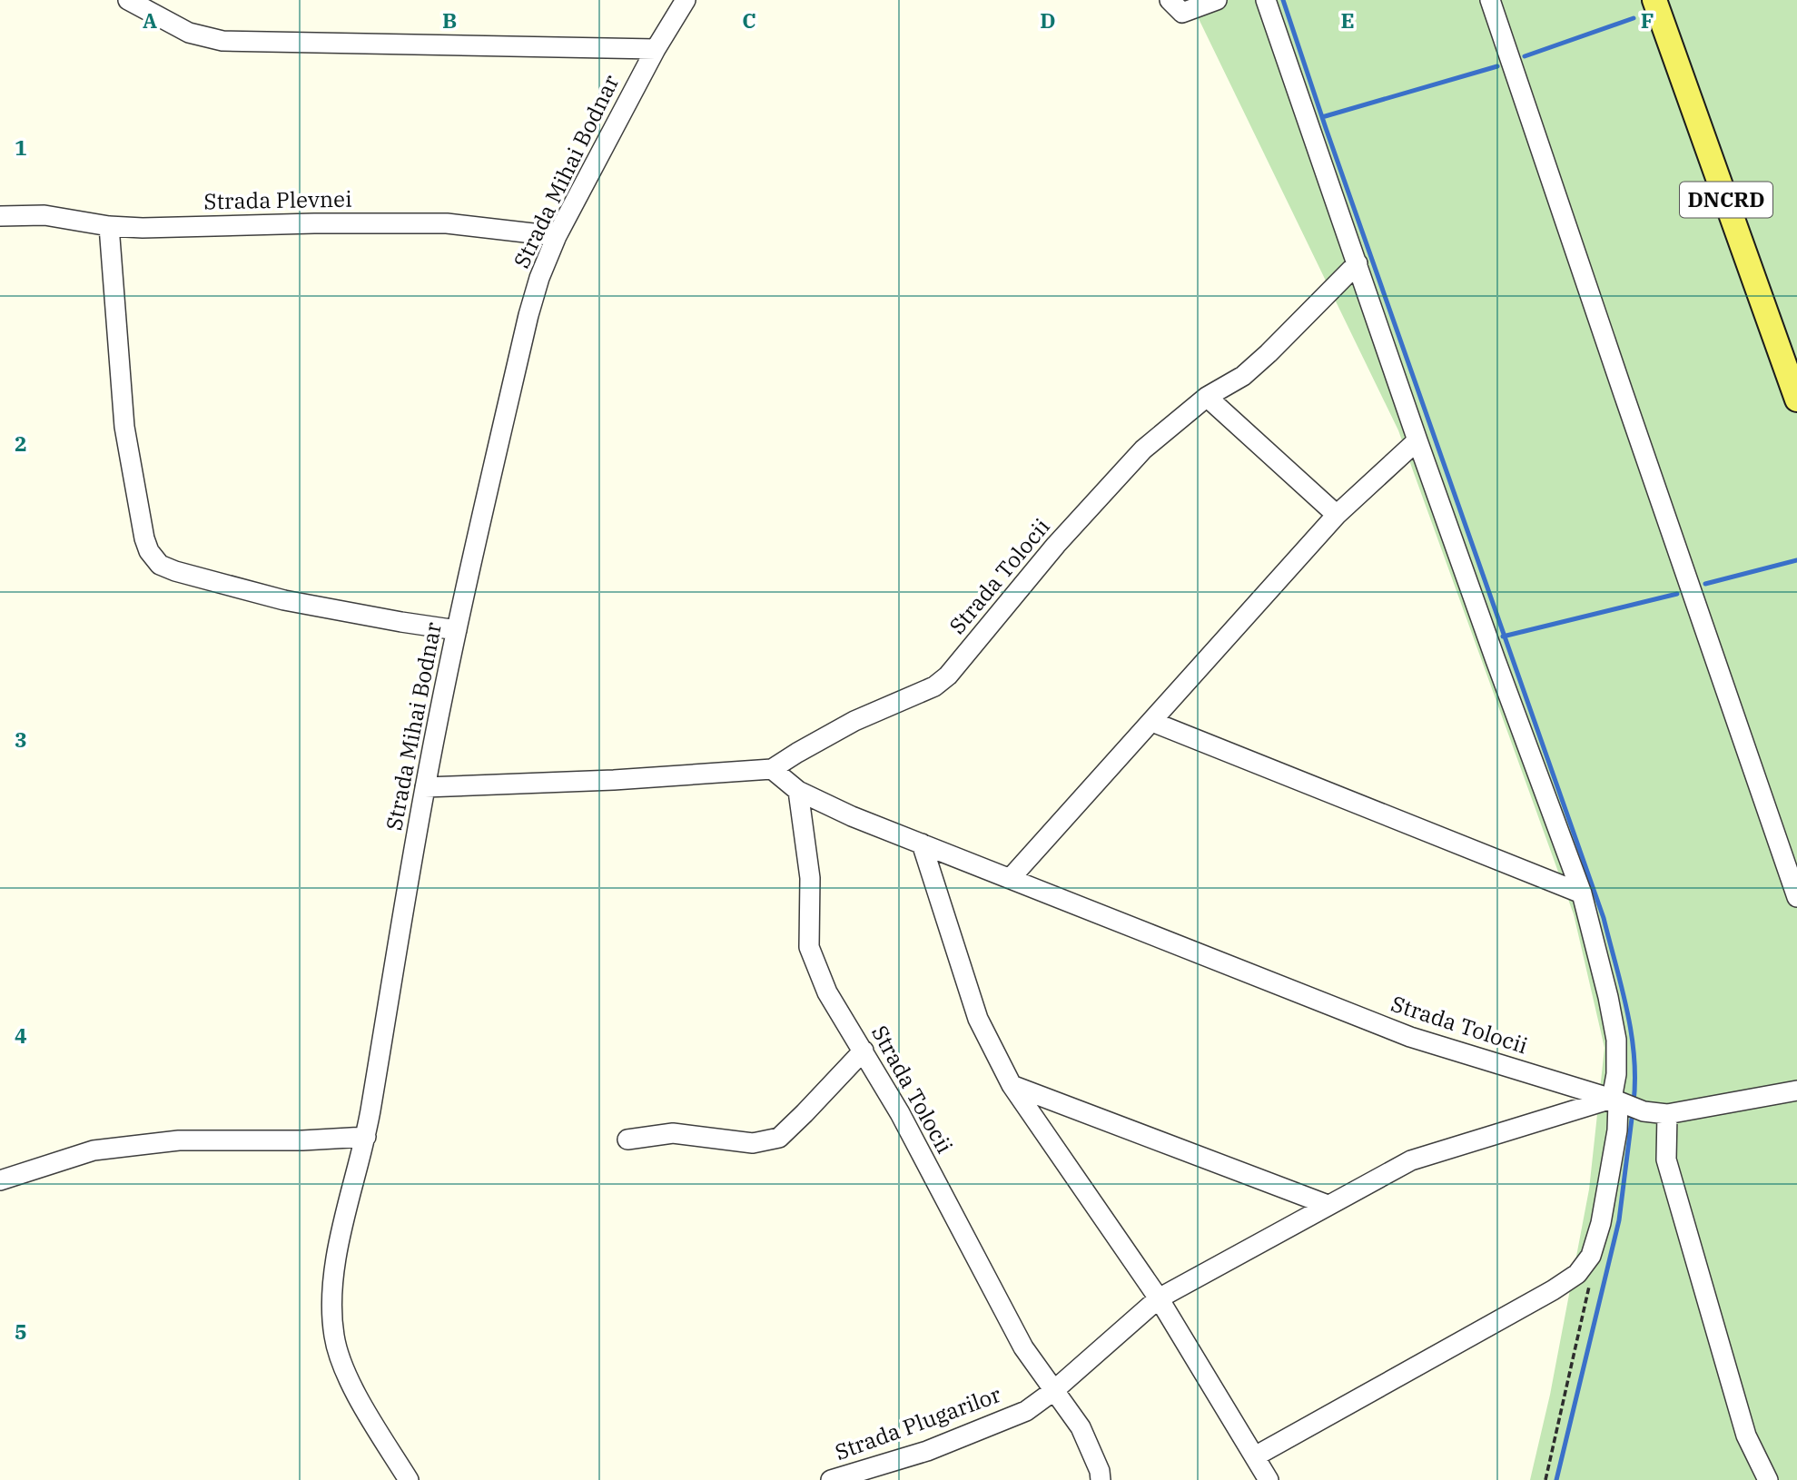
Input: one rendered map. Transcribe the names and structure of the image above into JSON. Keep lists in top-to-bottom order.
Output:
{
  "streets": {
    "main road": ["DNCRD"],
    "street": [
      "Strada Mihai Bodnar",
      "Strada Plevnei",
      "Strada Tolocii",
      "Strada Plugarilor"
    ]
  },
  "crossings": [
    ["Strada Mihai Bodnar", "Strada Plevnei"],
    ["Strada Mihai Bodnar", "Strada Tolocii"],
    ["Strada Tolocii", "Strada Plugarilor"]
  ],
  "grid": {
    "columns": [
      "A",
      "B",
      "C",
      "D",
      "E",
      "F"
    ],
    "rows": [
      "1",
      "2",
      "3",
      "4",
      "5"
    ]
  }
}
